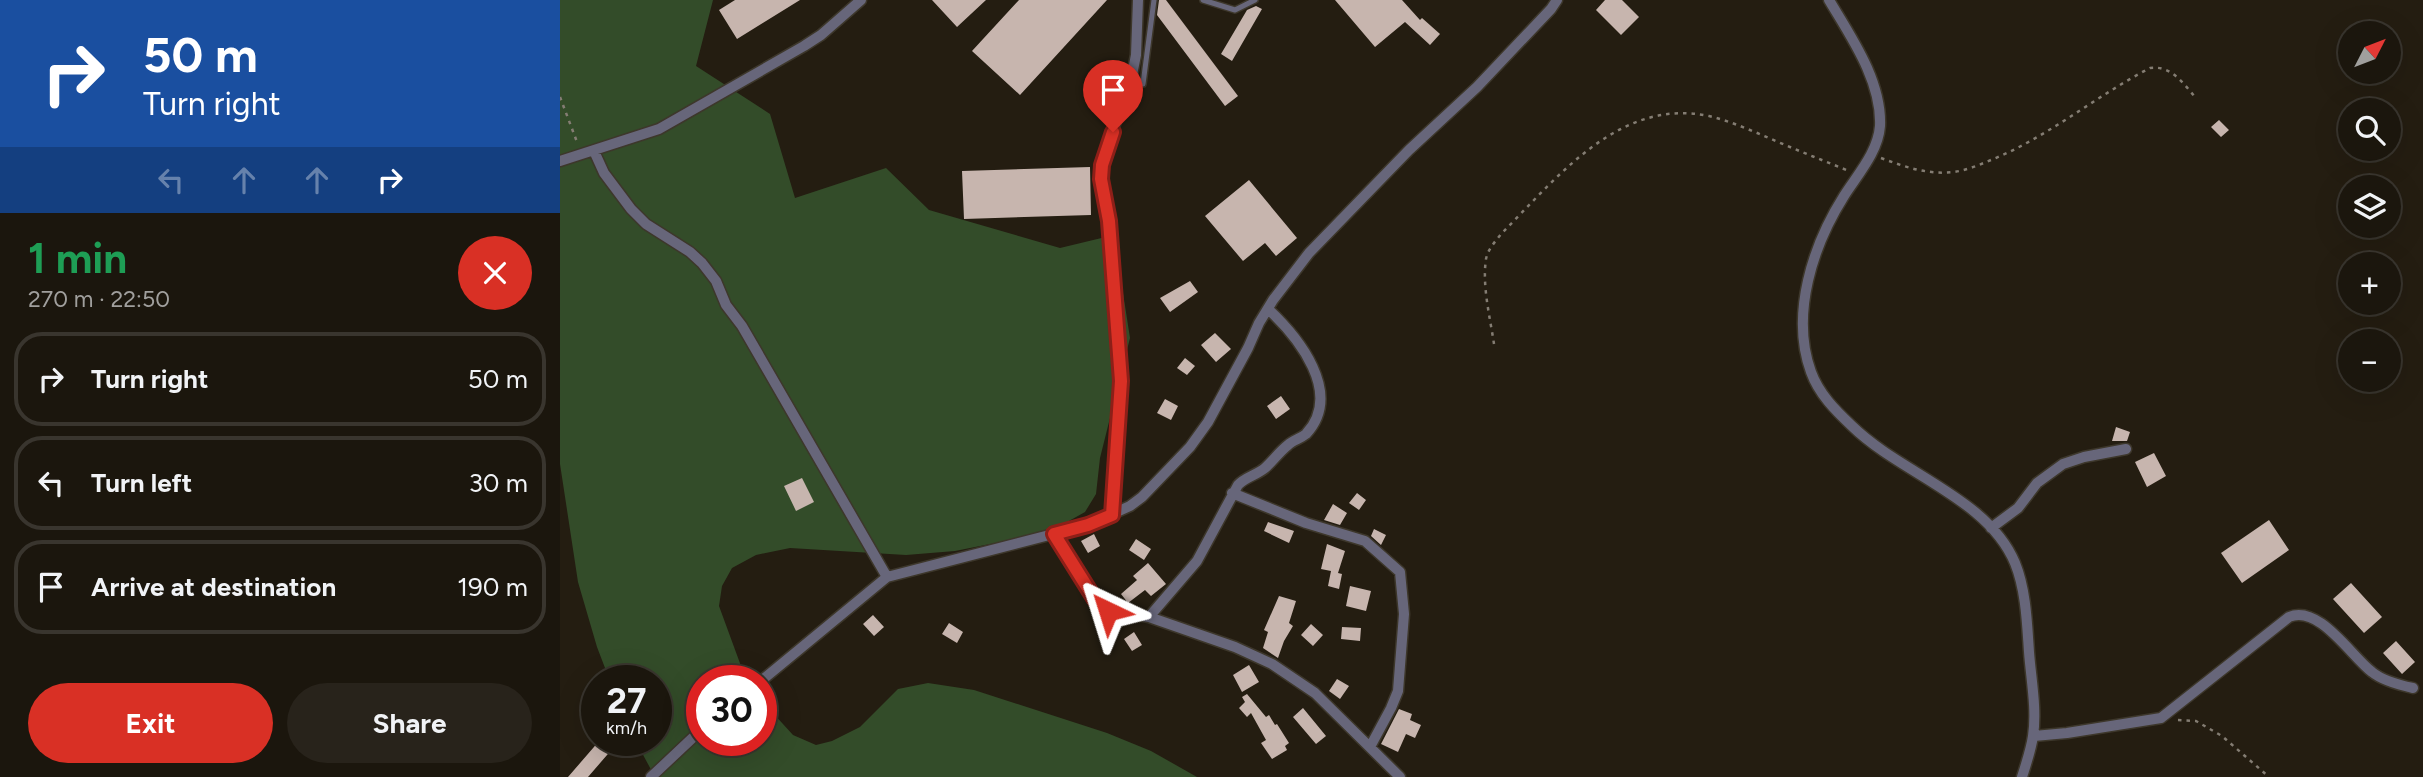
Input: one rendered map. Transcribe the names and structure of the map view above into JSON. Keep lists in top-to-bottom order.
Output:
{
  "north": "top right",
  "page": {
    "turn": ["50 m", "Turn right"],
    "map_buttons": ["+", "−"],
    "heading": ["1 min", "270 m · 22:50"],
    "list": [
      {
        "name": "Turn right",
        "value": "50 m"
      },
      {
        "name": "Turn left",
        "value": "30 m"
      },
      {
        "name": "Arrive at destination",
        "value": "190 m"
      }
    ],
    "speed": "27 km/h",
    "limit": "30",
    "buttons": ["Exit", "Share"]
  }
}
